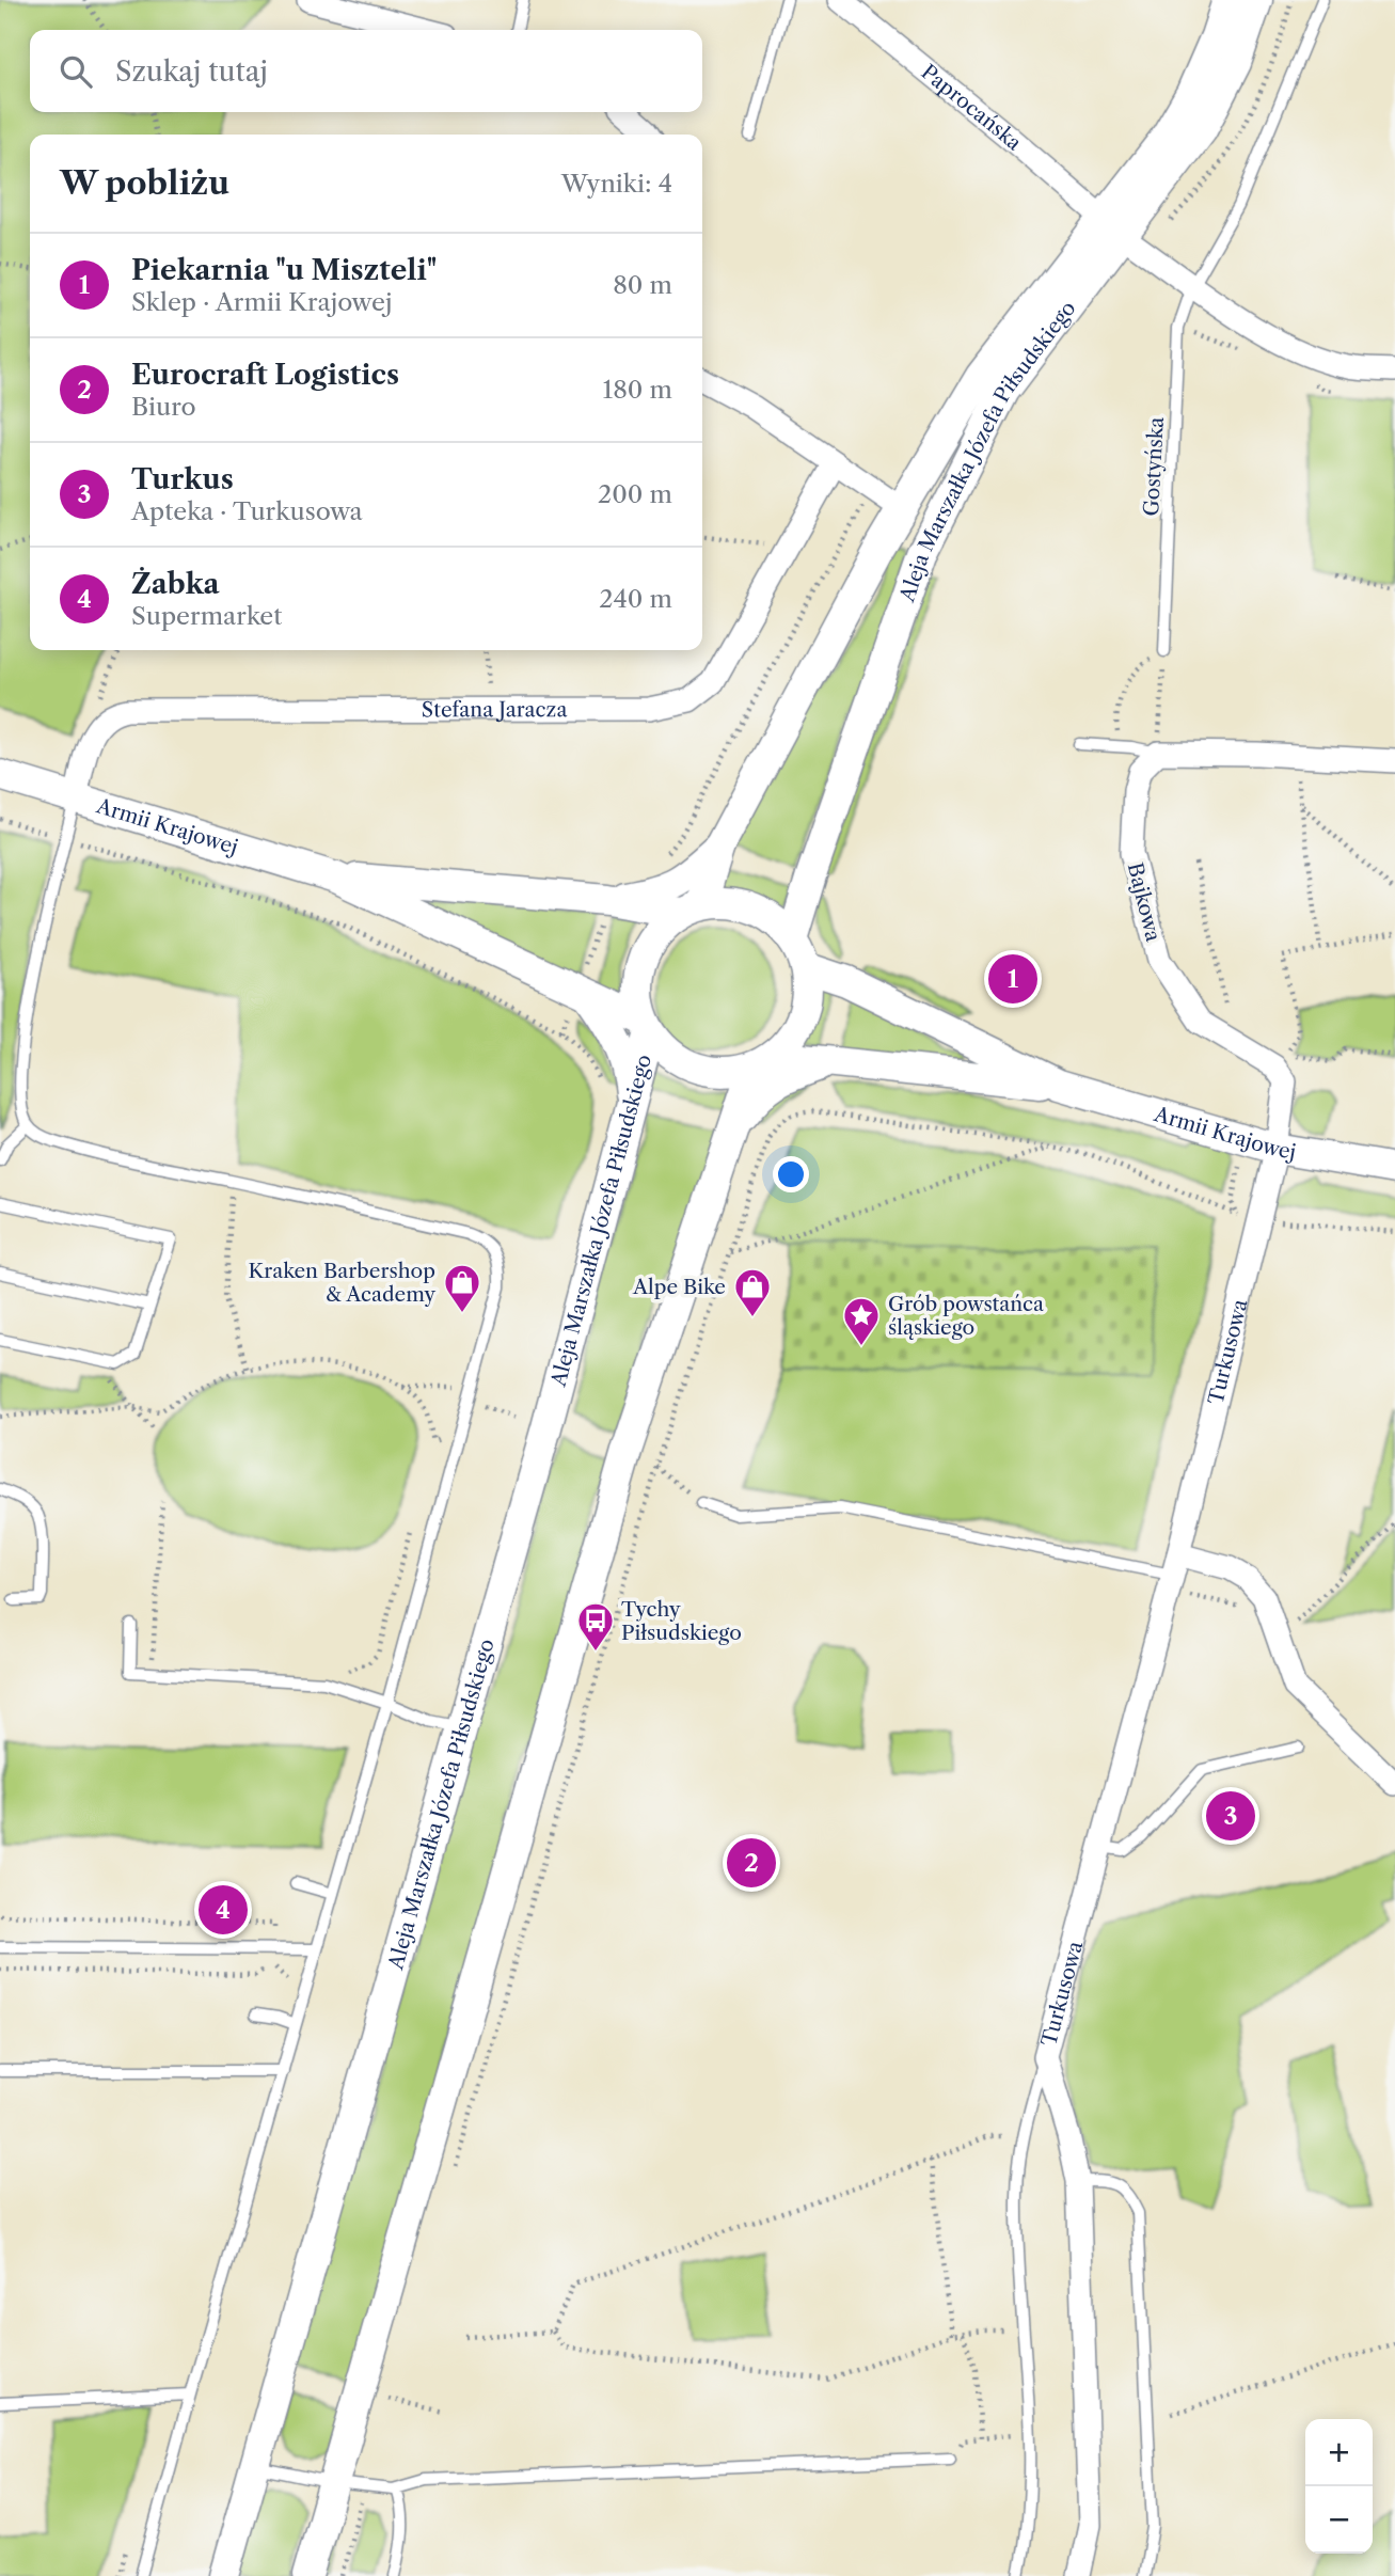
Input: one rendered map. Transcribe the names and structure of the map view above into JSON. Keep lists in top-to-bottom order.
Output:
{
  "streets": {
    "main road": ["Aleja Marszałka Józefa Piłsudskiego", "Armii Krajowej"],
    "street": [
      "Paprocańska",
      "Stefana Jaracza",
      "Bajkowa",
      "Turkusowa"
    ],
    "lane": ["Gostyńska"]
  },
  "crossings": [
    ["Paprocańska", "Aleja Marszałka Józefa Piłsudskiego"],
    ["Paprocańska", "Gostyńska"],
    ["Aleja Marszałka Józefa Piłsudskiego", "Armii Krajowej"],
    ["Stefana Jaracza", "Armii Krajowej"],
    ["Armii Krajowej", "Bajkowa"],
    ["Armii Krajowej", "Turkusowa"],
    ["Bajkowa", "Turkusowa"]
  ],
  "places": {
    "shop": ["Kraken Barbershop & Academy", "Alpe Bike"],
    "place": ["Grób powstańca śląskiego"],
    "bus stop": ["Tychy Piłsudskiego"]
  },
  "page": {
    "search": "Szukaj tutaj",
    "heading": ["W pobliżu", "Wyniki: 4"],
    "list": [
      {
        "mark": "1",
        "name": "Piekarnia \"u Miszteli\"",
        "note": "Sklep · Armii Krajowej",
        "value": "80 m"
      },
      {
        "mark": "2",
        "name": "Eurocraft Logistics",
        "note": "Biuro",
        "value": "180 m"
      },
      {
        "mark": "3",
        "name": "Turkus",
        "note": "Apteka · Turkusowa",
        "value": "200 m"
      },
      {
        "mark": "4",
        "name": "Żabka",
        "note": "Supermarket",
        "value": "240 m"
      }
    ],
    "pins": [
      "1",
      "3",
      "2",
      "4"
    ],
    "map_buttons": ["+", "−"]
  }
}
